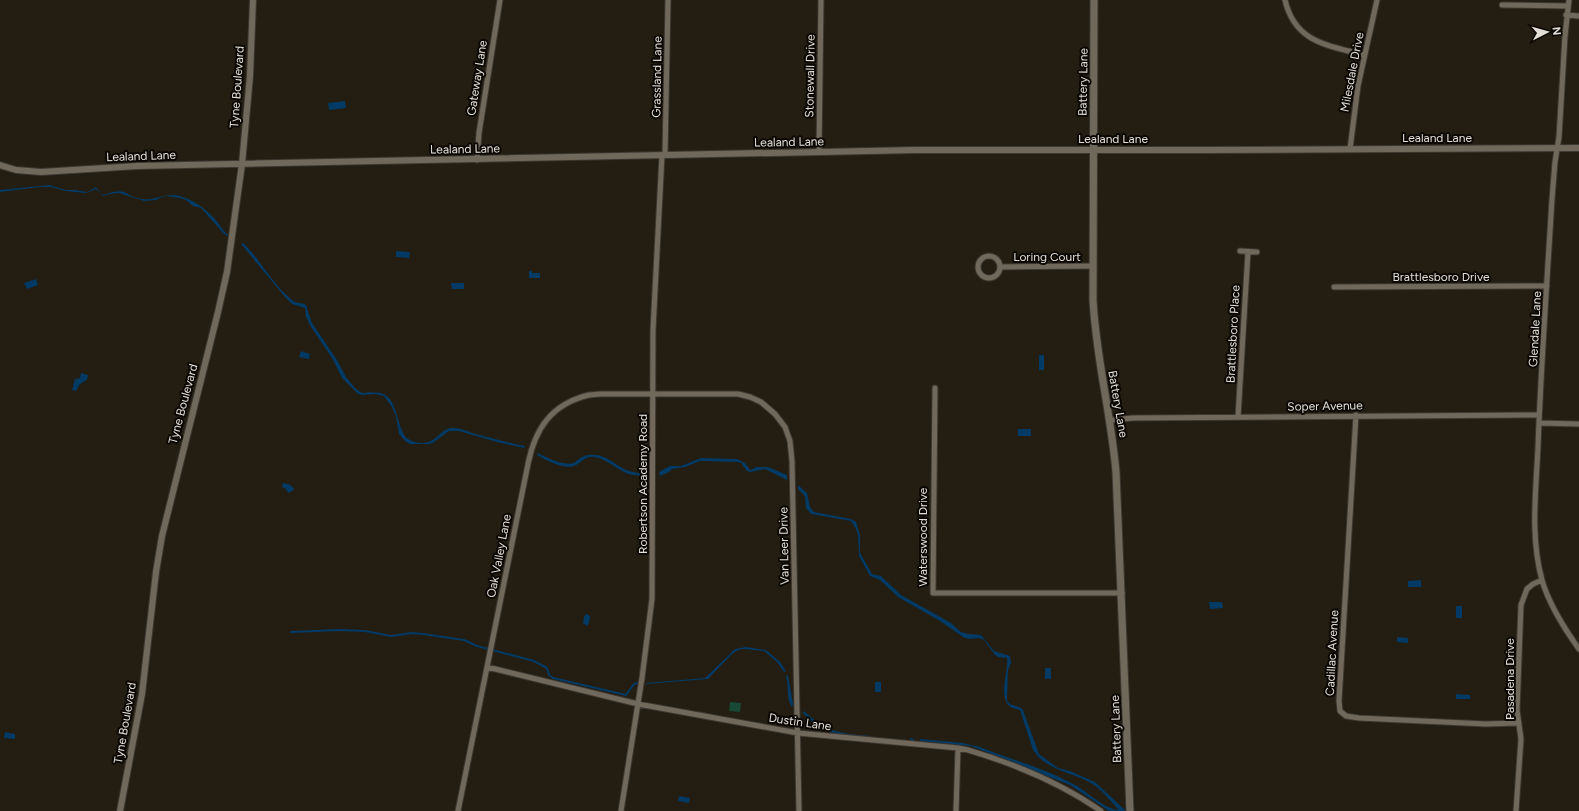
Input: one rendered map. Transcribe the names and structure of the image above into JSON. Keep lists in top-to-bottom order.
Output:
{
  "streets": {
    "main road": ["Battery Lane"],
    "street": [
      "Milesdale Drive",
      "Stonewall Drive",
      "Grassland Lane",
      "Gateway Lane",
      "Tyne Boulevard",
      "Lealand Lane",
      "Loring Court",
      "Brattlesboro Drive",
      "Glendale Lane",
      "Brattlesboro Place",
      "Soper Avenue",
      "Robertson Academy Road",
      "Waterswood Drive",
      "Van Leer Drive",
      "Oak Valley Lane",
      "Cadillac Avenue",
      "Pasadena Drive",
      "Dustin Lane"
    ]
  },
  "crossings": [
    ["Milesdale Drive", "Lealand Lane"],
    ["Stonewall Drive", "Lealand Lane"],
    ["Grassland Lane", "Lealand Lane"],
    ["Grassland Lane", "Robertson Academy Road"],
    ["Gateway Lane", "Lealand Lane"],
    ["Battery Lane", "Lealand Lane"],
    ["Battery Lane", "Loring Court"],
    ["Battery Lane", "Soper Avenue"],
    ["Battery Lane", "Waterswood Drive"],
    ["Tyne Boulevard", "Lealand Lane"],
    ["Lealand Lane", "Glendale Lane"],
    ["Lealand Lane", "Robertson Academy Road"],
    ["Brattlesboro Drive", "Glendale Lane"],
    ["Glendale Lane", "Soper Avenue"],
    ["Glendale Lane", "Pasadena Drive"],
    ["Brattlesboro Place", "Soper Avenue"],
    ["Soper Avenue", "Cadillac Avenue"],
    ["Robertson Academy Road", "Van Leer Drive"],
    ["Robertson Academy Road", "Oak Valley Lane"],
    ["Robertson Academy Road", "Dustin Lane"],
    ["Van Leer Drive", "Oak Valley Lane"],
    ["Van Leer Drive", "Dustin Lane"],
    ["Oak Valley Lane", "Dustin Lane"],
    ["Cadillac Avenue", "Pasadena Drive"]
  ],
  "north": "right"
}
